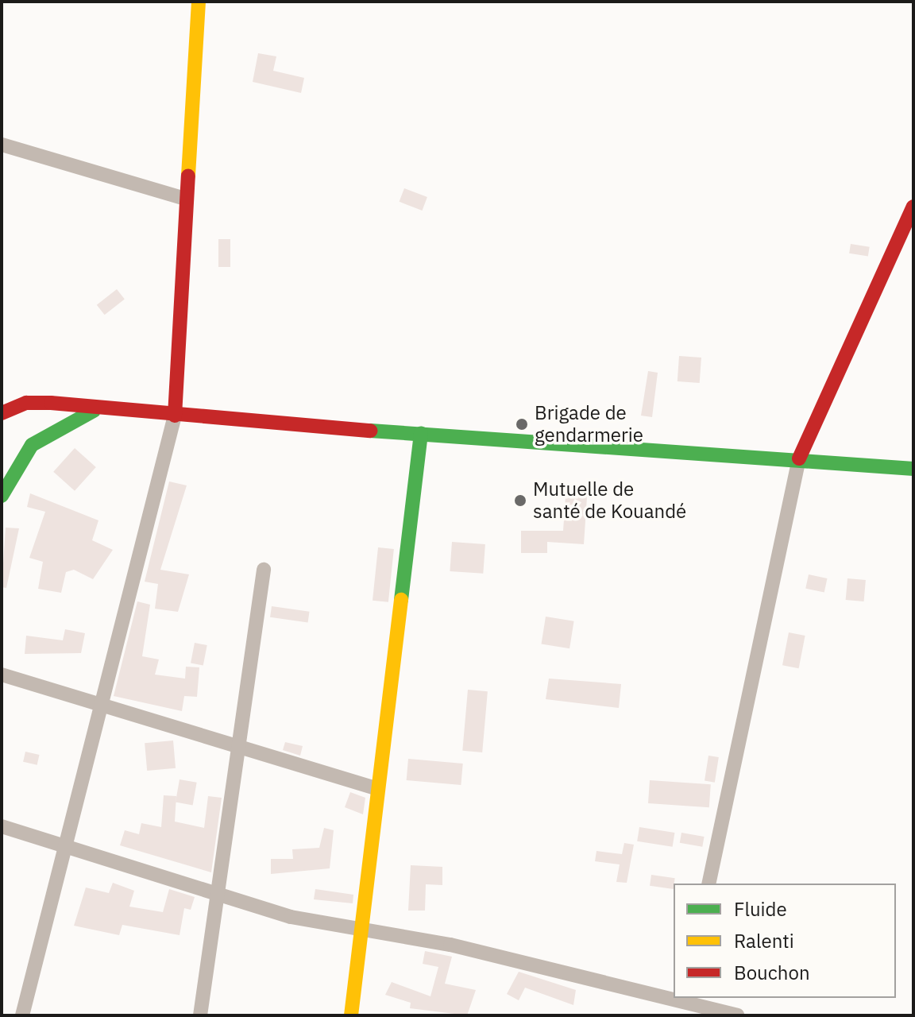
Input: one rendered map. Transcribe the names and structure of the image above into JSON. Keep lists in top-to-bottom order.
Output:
{
  "places": ["Brigade de gendarmerie", "Mutuelle de santé de Kouandé"],
  "legend": ["Fluide", "Ralenti", "Bouchon"]
}
